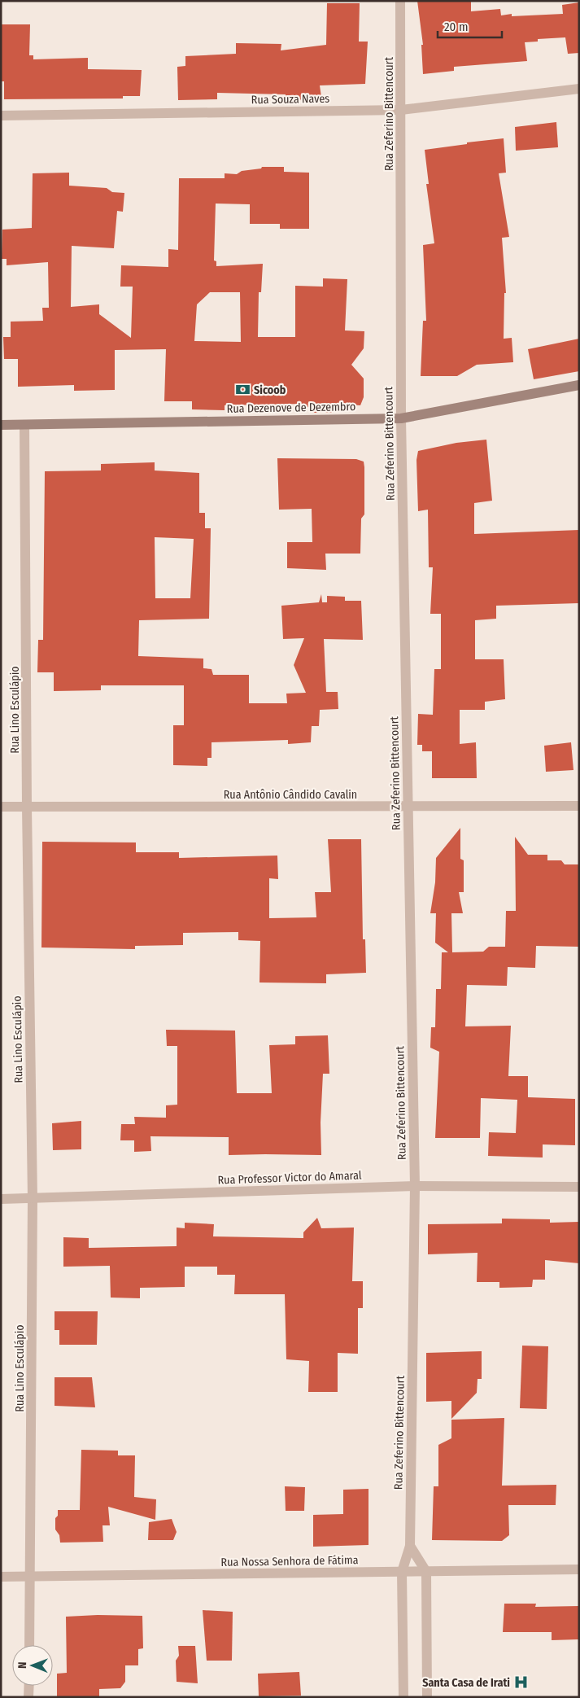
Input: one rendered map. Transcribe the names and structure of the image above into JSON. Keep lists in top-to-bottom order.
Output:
{
  "streets": {
    "main road": ["Rua Dezenove de Dezembro"],
    "street": [
      "Rua Souza Naves",
      "Rua Zeferino Bittencourt",
      "Rua Lino Esculápio",
      "Rua Antônio Cândido Cavalin",
      "Rua Professor Victor do Amaral",
      "Rua Nossa Senhora de Fátima"
    ]
  },
  "crossings": [
    ["Rua Souza Naves", "Rua Zeferino Bittencourt"],
    ["Rua Zeferino Bittencourt", "Rua Dezenove de Dezembro"],
    ["Rua Zeferino Bittencourt", "Rua Antônio Cândido Cavalin"],
    ["Rua Zeferino Bittencourt", "Rua Professor Victor do Amaral"],
    ["Rua Zeferino Bittencourt", "Rua Nossa Senhora de Fátima"],
    ["Rua Dezenove de Dezembro", "Rua Lino Esculápio"],
    ["Rua Lino Esculápio", "Rua Antônio Cândido Cavalin"],
    ["Rua Lino Esculápio", "Rua Professor Victor do Amaral"],
    ["Rua Lino Esculápio", "Rua Nossa Senhora de Fátima"]
  ],
  "places": {
    "bank": ["Sicoob"],
    "hospital": ["Santa Casa de Irati"]
  },
  "scale_bar": "20 m",
  "north": "left"
}
